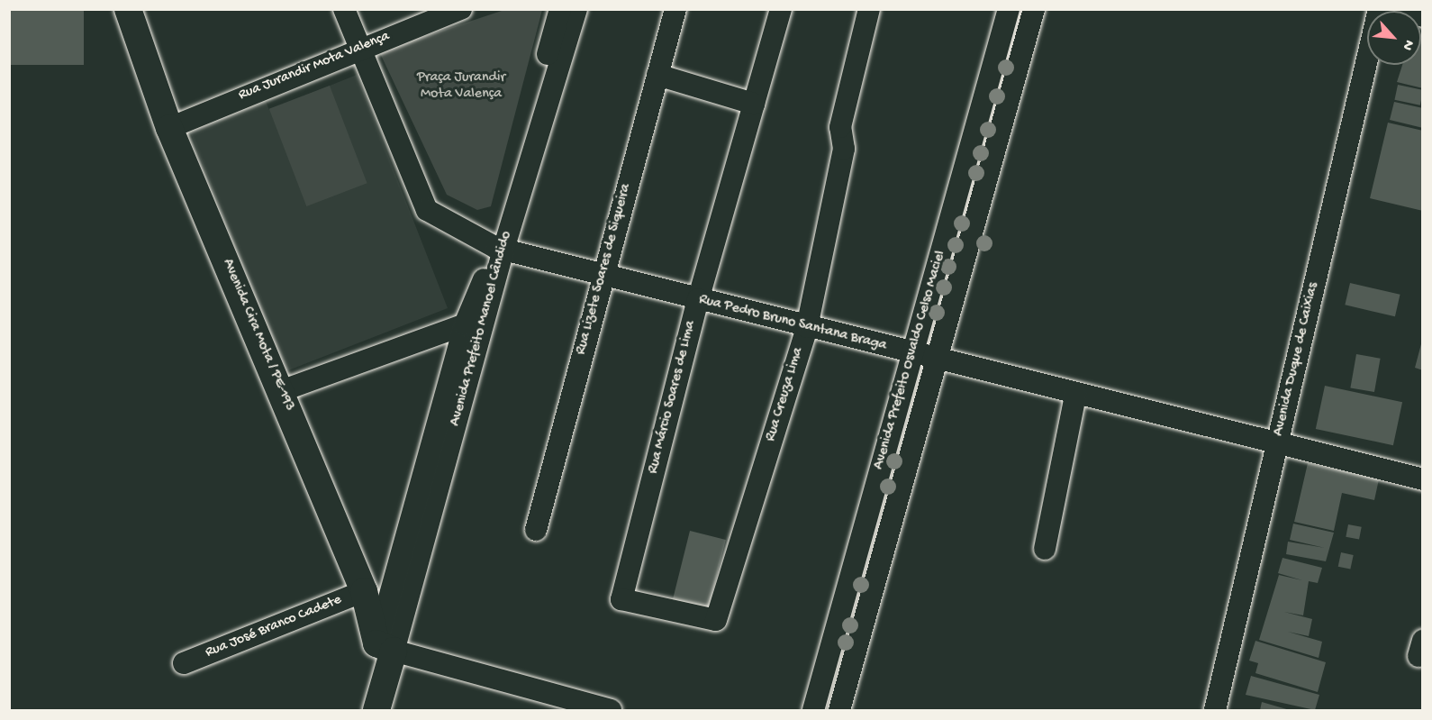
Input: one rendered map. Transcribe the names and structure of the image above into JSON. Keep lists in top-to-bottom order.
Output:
{
  "streets": {
    "main road": ["Avenida Cira Mota / PE-193"],
    "street": [
      "Rua Jurandir Mota Valença",
      "Rua Lizete Soares de Siqueira",
      "Rua Pedro Bruno Santana Braga",
      "Avenida Prefeito Manoel Cândido",
      "Avenida Duque de Caixias",
      "Avenida Prefeito Osvaldo Celso Maciel",
      "Rua Creuza Lima",
      "Rua Márcio Soares de Lima",
      "Rua José Branco Cadete"
    ]
  },
  "crossings": [
    ["Rua Jurandir Mota Valença", "Rua Pedro Bruno Santana Braga"],
    ["Rua Jurandir Mota Valença", "Avenida Cira Mota / PE-193"],
    ["Rua Lizete Soares de Siqueira", "Rua Pedro Bruno Santana Braga"],
    ["Rua Pedro Bruno Santana Braga", "Avenida Prefeito Manoel Cândido"],
    ["Rua Pedro Bruno Santana Braga", "Avenida Duque de Caixias"],
    ["Rua Pedro Bruno Santana Braga", "Avenida Prefeito Osvaldo Celso Maciel"],
    ["Rua Pedro Bruno Santana Braga", "Rua Creuza Lima"],
    ["Rua Pedro Bruno Santana Braga", "Rua Márcio Soares de Lima"],
    ["Avenida Prefeito Manoel Cândido", "Avenida Cira Mota / PE-193"],
    ["Avenida Cira Mota / PE-193", "Rua José Branco Cadete"],
    ["Rua Creuza Lima", "Rua Márcio Soares de Lima"]
  ],
  "parks": ["Praça Jurandir Mota Valença"],
  "north": "bottom right"
}
